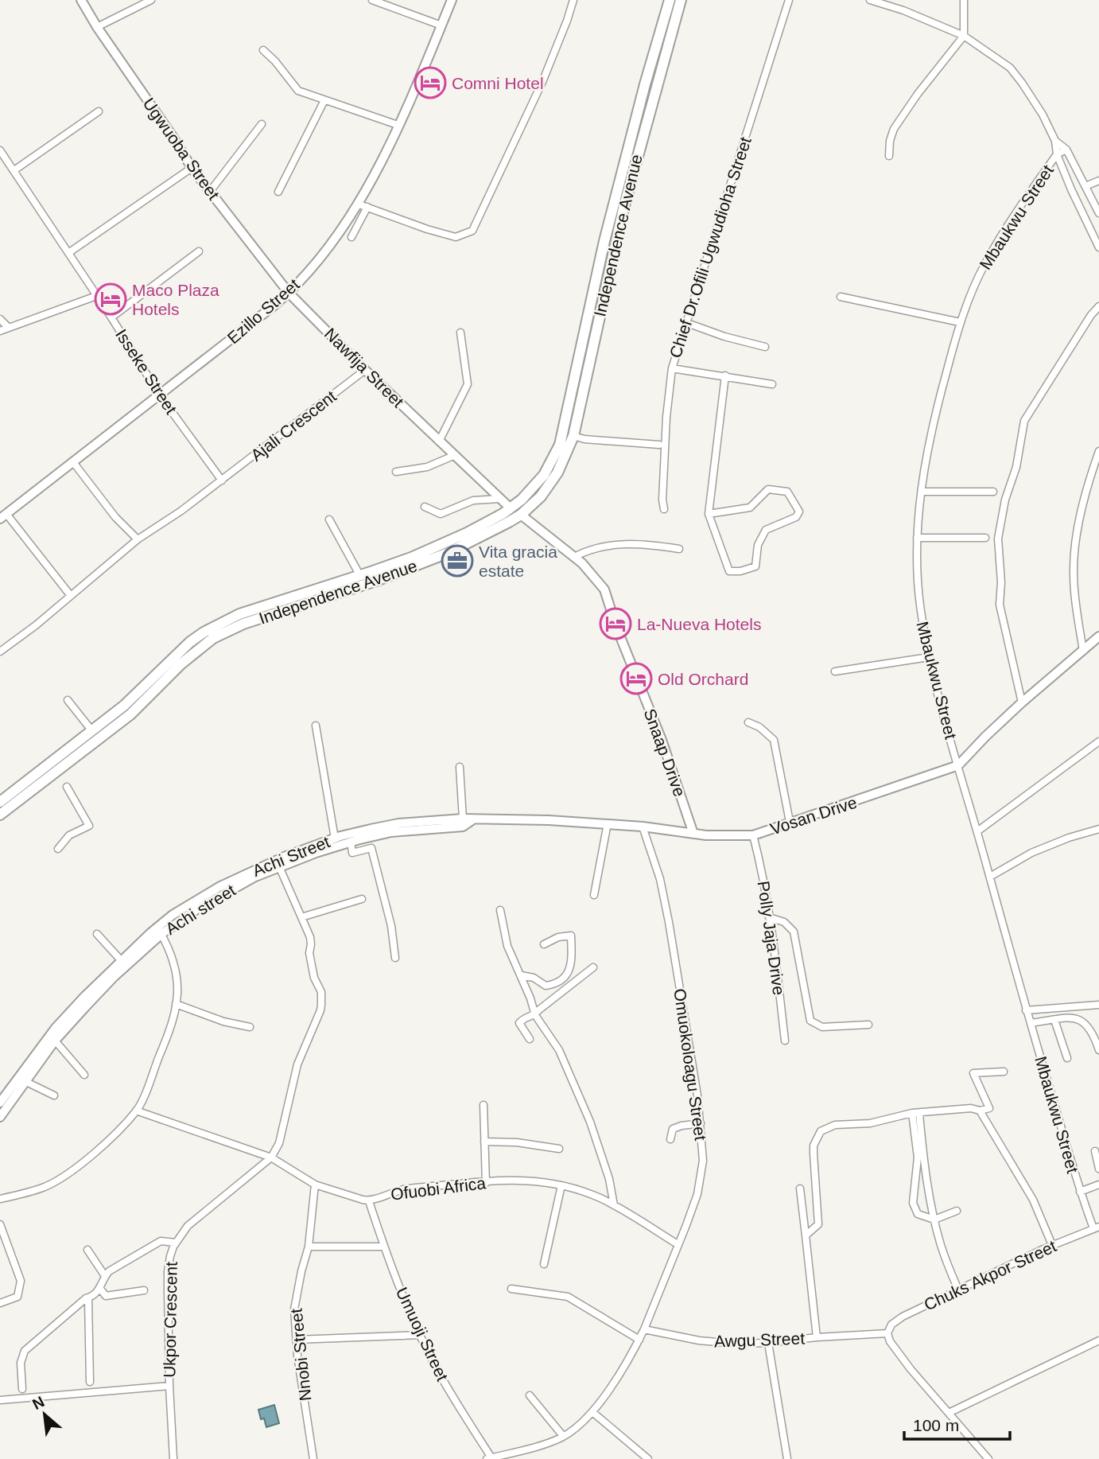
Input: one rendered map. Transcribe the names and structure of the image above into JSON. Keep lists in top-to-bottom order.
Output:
{
  "streets": {
    "main road": ["Independence Avenue"],
    "street": [
      "Ugwuoba Street",
      "Mbaukwu Street",
      "Chief Dr.Ofili Ugwudioha Street",
      "Ezillo Street",
      "Nawfija Street",
      "Isseke Street",
      "Ajali Crescent",
      "Snaap Drive",
      "Vosan Drive",
      "Achi Street",
      "Achi street",
      "Polly Jaja Drive",
      "Omuokoloagu Street",
      "Ofuobi Africa",
      "Chuks Akpor Street",
      "Ukpor Crescent",
      "Umuoji Street",
      "Awgu Street",
      "Nnobi Street"
    ]
  },
  "crossings": [
    ["Ugwuoba Street", "Ezillo Street"],
    ["Ugwuoba Street", "Nawfija Street"],
    ["Mbaukwu Street", "Vosan Drive"],
    ["Mbaukwu Street", "Chuks Akpor Street"],
    ["Independence Avenue", "Nawfija Street"],
    ["Independence Avenue", "Snaap Drive"],
    ["Ezillo Street", "Nawfija Street"],
    ["Ezillo Street", "Isseke Street"],
    ["Nawfija Street", "Ajali Crescent"],
    ["Isseke Street", "Ajali Crescent"],
    ["Snaap Drive", "Vosan Drive"],
    ["Vosan Drive", "Achi Street"],
    ["Vosan Drive", "Achi street"],
    ["Vosan Drive", "Polly Jaja Drive"],
    ["Vosan Drive", "Omuokoloagu Street"],
    ["Achi Street", "Achi street"],
    ["Omuokoloagu Street", "Ofuobi Africa"],
    ["Omuokoloagu Street", "Awgu Street"],
    ["Ofuobi Africa", "Ukpor Crescent"],
    ["Ofuobi Africa", "Umuoji Street"],
    ["Ofuobi Africa", "Nnobi Street"],
    ["Chuks Akpor Street", "Awgu Street"]
  ],
  "places": {
    "hotel": [
      "Comni Hotel",
      "Maco Plaza Hotels",
      "La-Nueva Hotels",
      "Old Orchard"
    ],
    "office": ["Vita gracia estate"]
  },
  "scale_bar": "100 m",
  "north": "top left"
}
